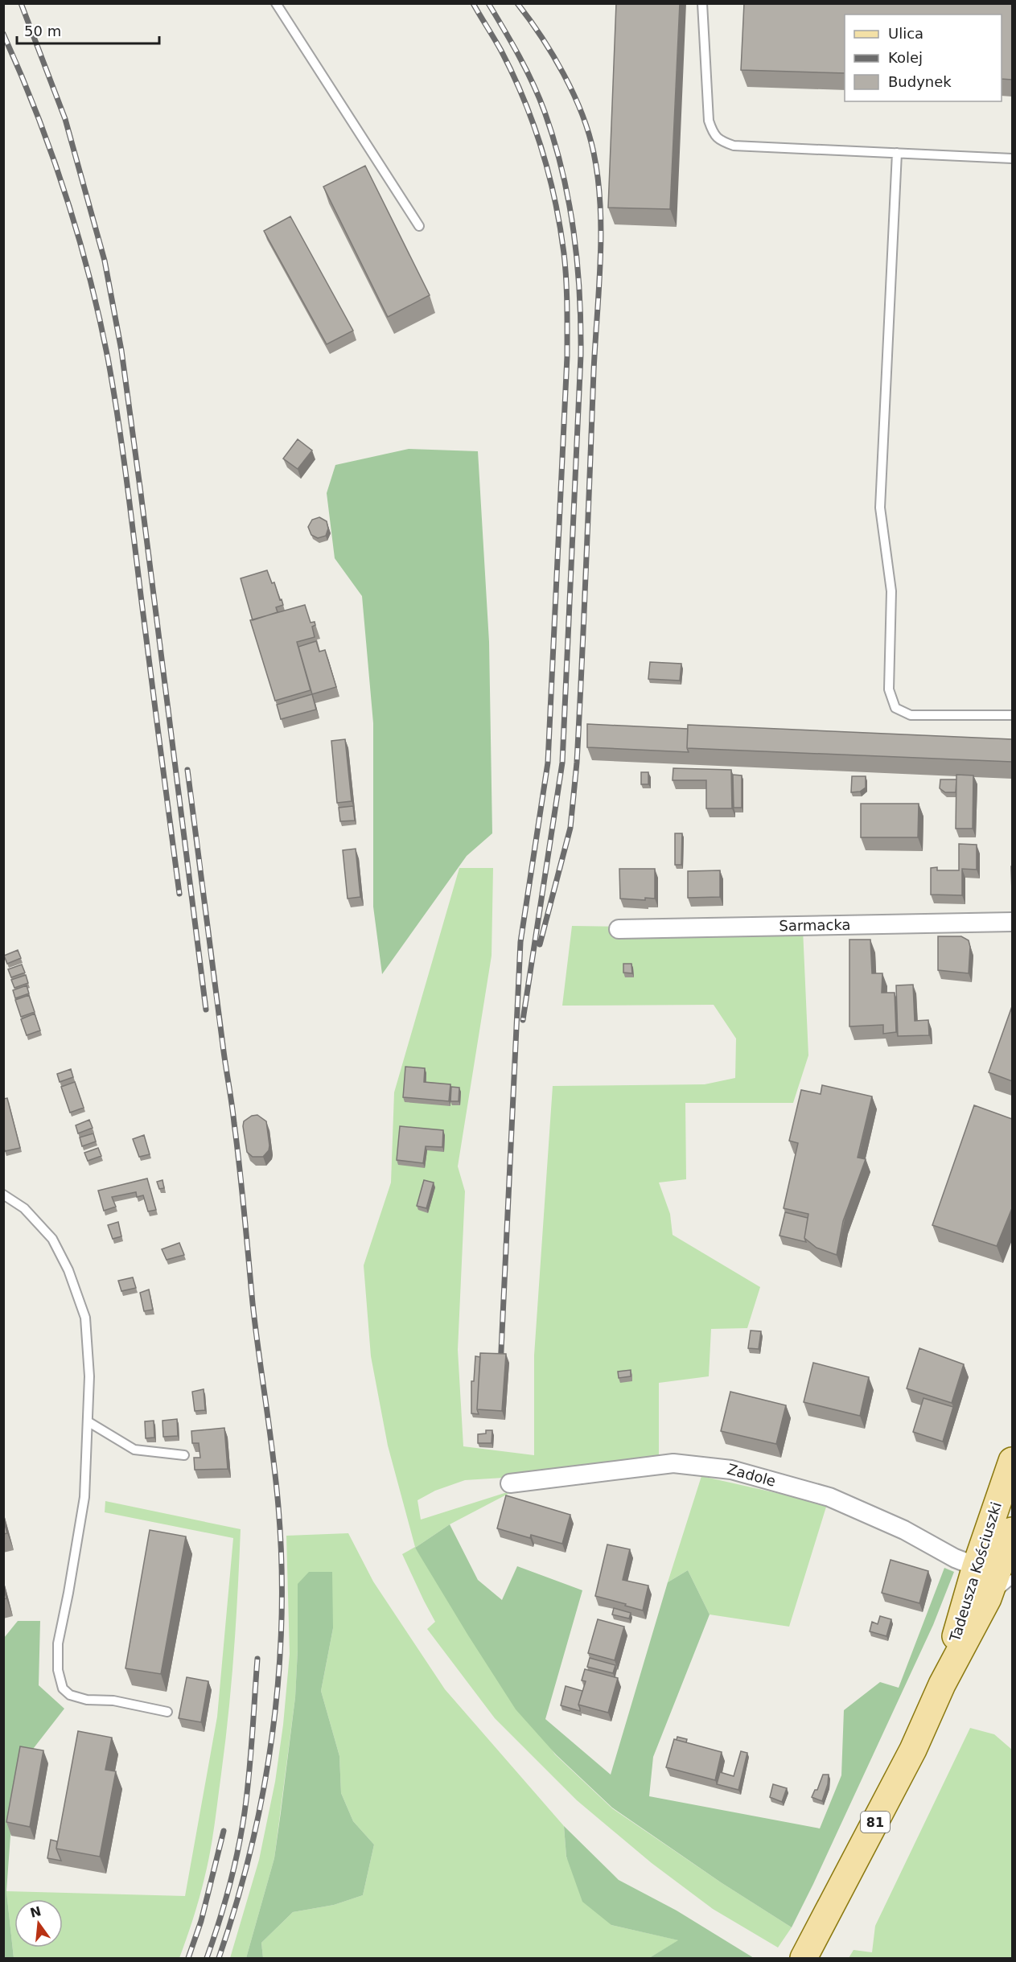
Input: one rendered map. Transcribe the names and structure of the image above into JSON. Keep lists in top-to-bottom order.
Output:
{
  "streets": {
    "main road": ["Tadeusza Kościuszki", "81"],
    "street": ["Sarmacka", "Zadole"]
  },
  "crossings": [
    ["Zadole", "Tadeusza Kościuszki"]
  ],
  "legend": ["Ulica", "Kolej", "Budynek"],
  "scale_bar": "50 m",
  "north": "top"
}
